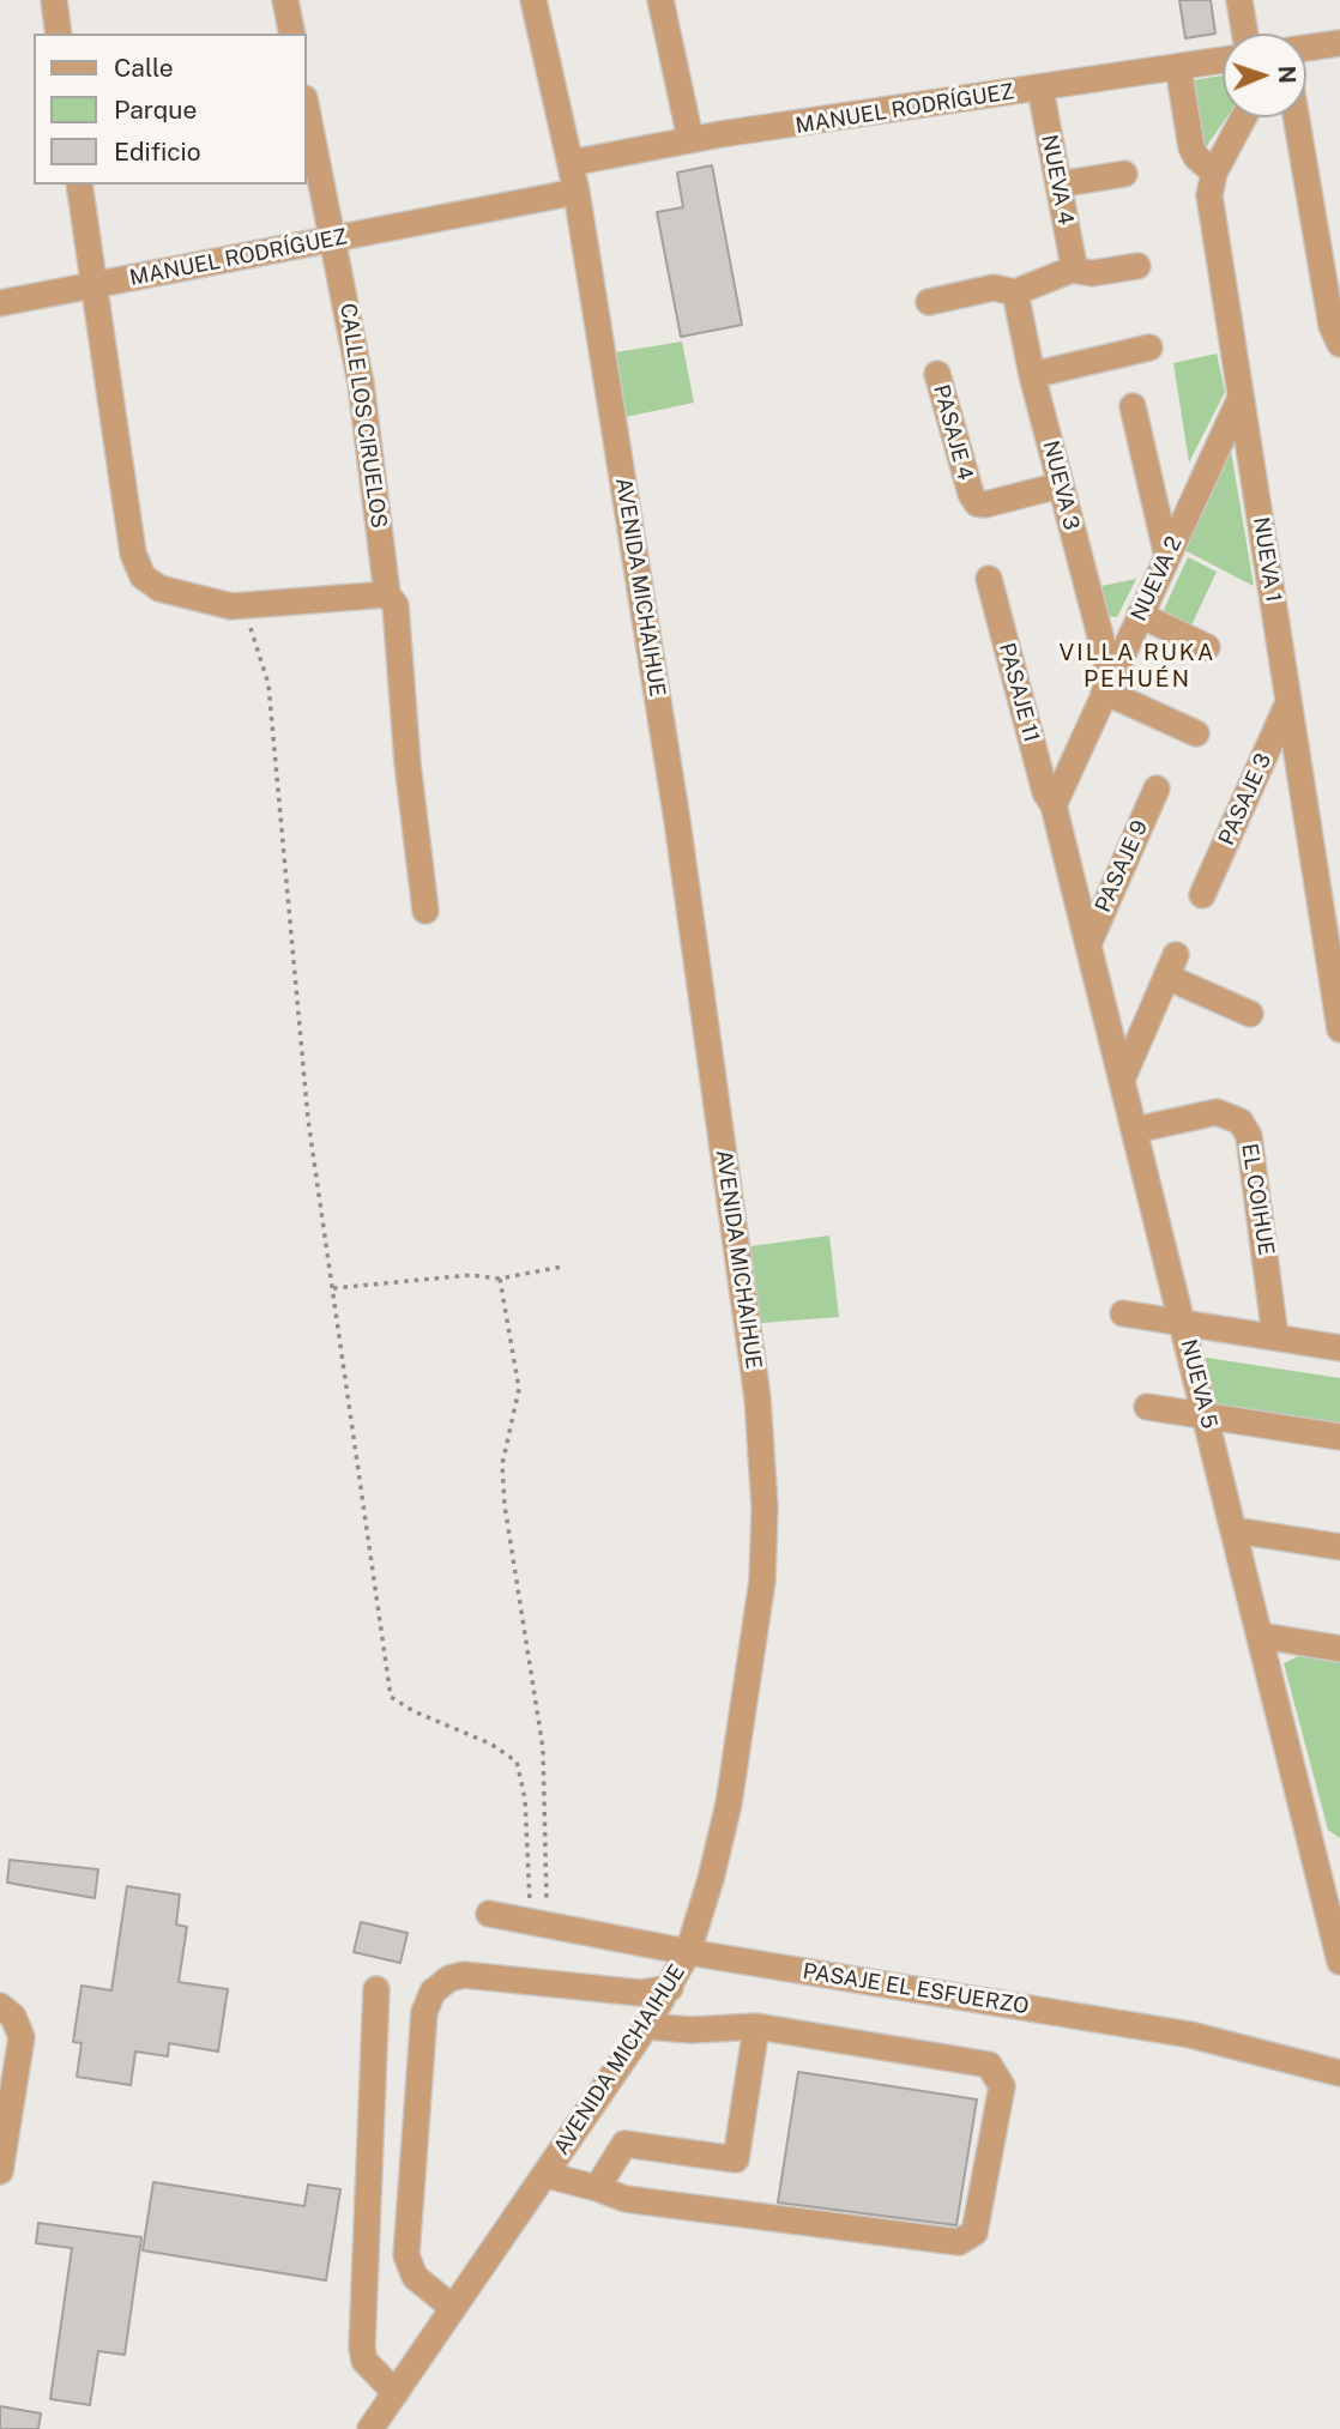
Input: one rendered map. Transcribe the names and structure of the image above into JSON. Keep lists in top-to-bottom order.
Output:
{
  "streets": {
    "street": [
      "MANUEL RODRÍGUEZ",
      "NUEVA 4",
      "CALLE LOS CIRUELOS",
      "PASAJE 4",
      "NUEVA 3",
      "NUEVA 1",
      "NUEVA 2",
      "AVENIDA MICHAIHUE",
      "PASAJE 11",
      "PASAJE 3",
      "PASAJE 9",
      "EL COIHUE",
      "NUEVA 5",
      "PASAJE EL ESFUERZO"
    ]
  },
  "crossings": [
    ["MANUEL RODRÍGUEZ", "NUEVA 4"],
    ["MANUEL RODRÍGUEZ", "CALLE LOS CIRUELOS"],
    ["MANUEL RODRÍGUEZ", "AVENIDA MICHAIHUE"],
    ["PASAJE 4", "NUEVA 3"],
    ["NUEVA 3", "NUEVA 2"],
    ["NUEVA 1", "NUEVA 2"],
    ["NUEVA 1", "PASAJE 3"],
    ["NUEVA 2", "PASAJE 11"],
    ["NUEVA 2", "NUEVA 5"],
    ["AVENIDA MICHAIHUE", "PASAJE EL ESFUERZO"],
    ["PASAJE 11", "NUEVA 5"],
    ["PASAJE 9", "NUEVA 5"],
    ["EL COIHUE", "NUEVA 5"]
  ],
  "districts": ["VILLA RUKA PEHUÉN"],
  "legend": ["Calle", "Parque", "Edificio"],
  "north": "right"
}
